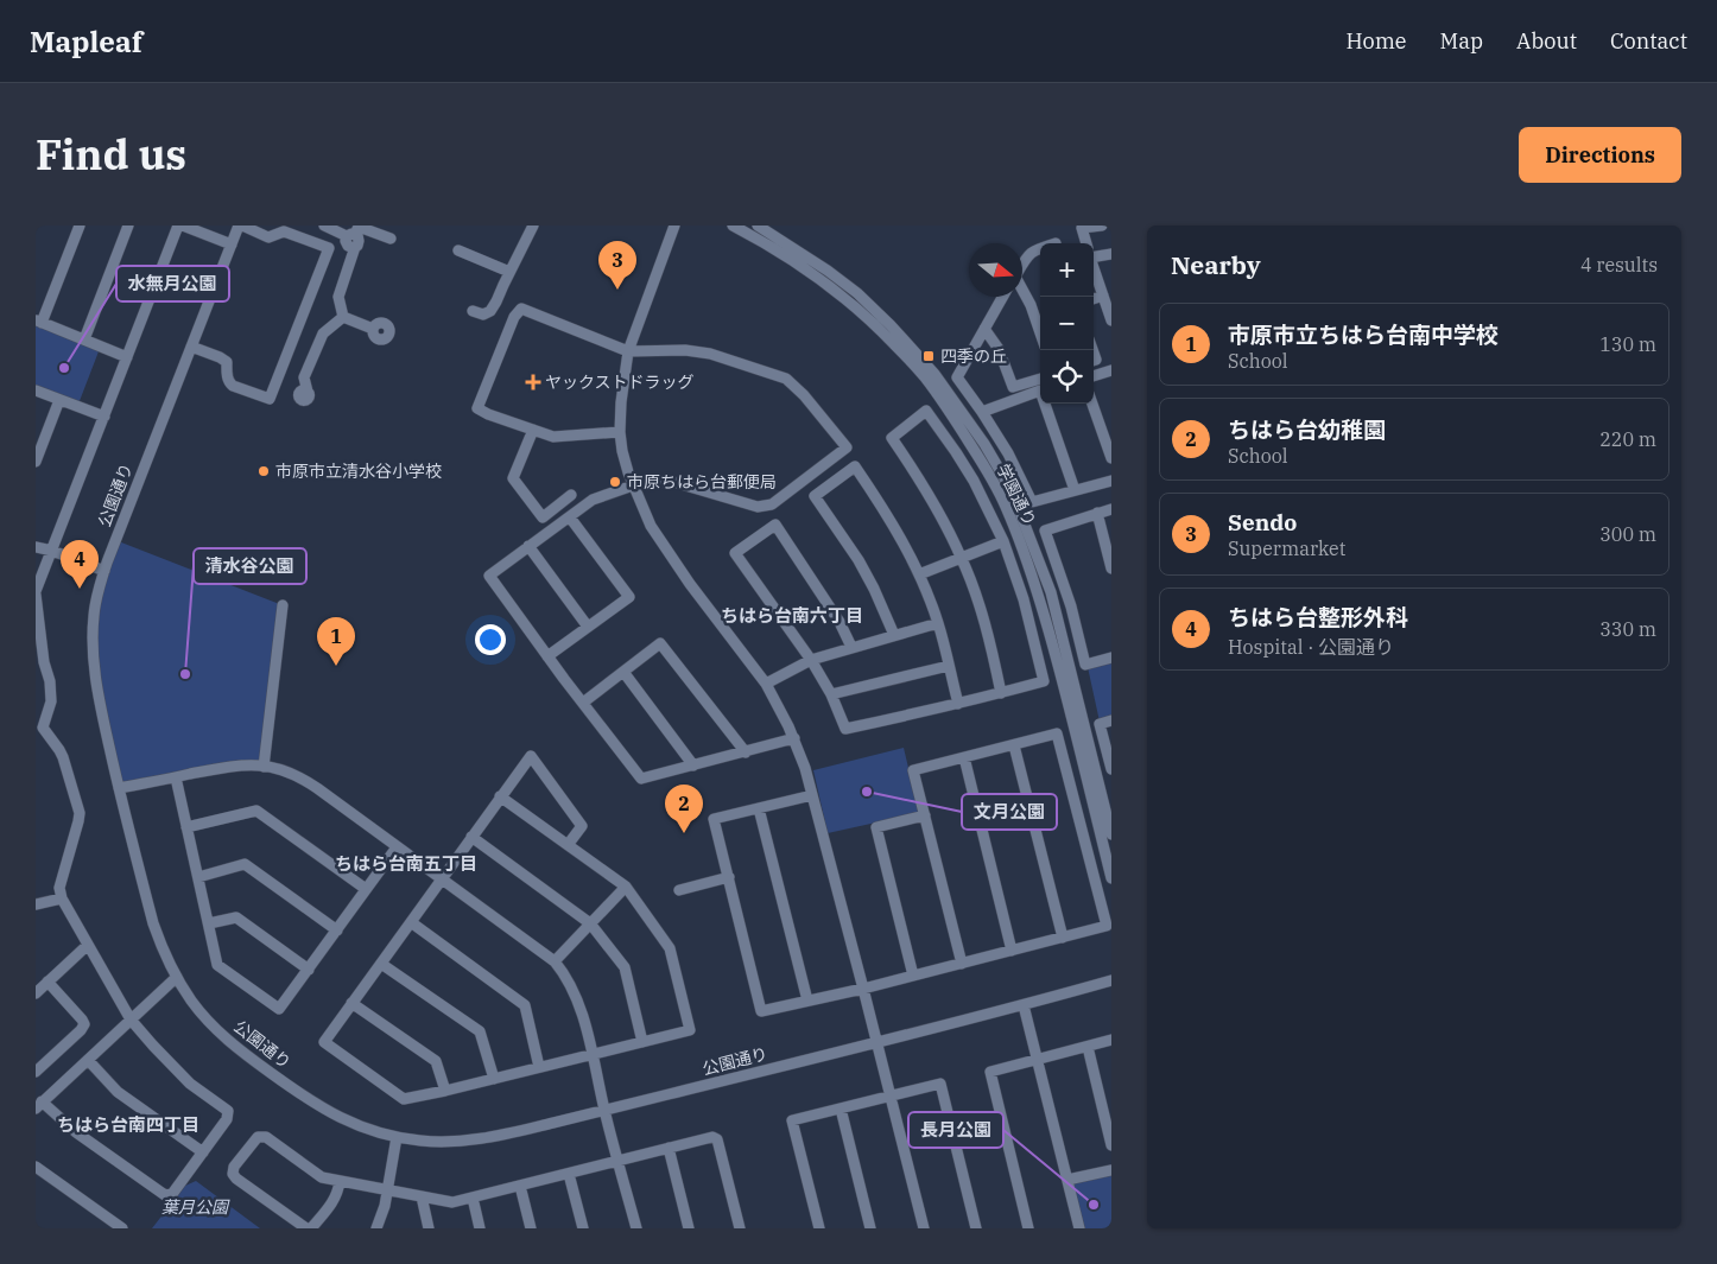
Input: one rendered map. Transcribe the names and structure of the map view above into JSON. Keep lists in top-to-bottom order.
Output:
{
  "streets": {
    "street": ["公園通り", "学園通り"]
  },
  "districts": ["ちはら台南六丁目", "ちはら台南五丁目", "ちはら台南四丁目"],
  "parks": ["葉月公園"],
  "places": {
    "transit": ["四季の丘"],
    "other": [
      "水無月公園",
      "市原市立清水谷小学校",
      "市原ちはら台郵便局",
      "清水谷公園",
      "文月公園",
      "長月公園"
    ],
    "health": ["ヤックストドラッグ"]
  },
  "north": "right",
  "page": {
    "header": "Mapleaf",
    "nav": [
      "Home",
      "Map",
      "About",
      "Contact"
    ],
    "title": "Find us",
    "buttons": "Directions",
    "heading": ["Nearby", "4 results"],
    "pins": [
      "3",
      "4",
      "1",
      "2"
    ],
    "map_buttons": ["+", "−"],
    "list": [
      {
        "mark": "1",
        "name": "市原市立ちはら台南中学校",
        "note": "School",
        "value": "130 m"
      },
      {
        "mark": "2",
        "name": "ちはら台幼稚園",
        "note": "School",
        "value": "220 m"
      },
      {
        "mark": "3",
        "name": "Sendo",
        "note": "Supermarket",
        "value": "300 m"
      },
      {
        "mark": "4",
        "name": "ちはら台整形外科",
        "note": "Hospital · 公園通り",
        "value": "330 m"
      }
    ]
  }
}
